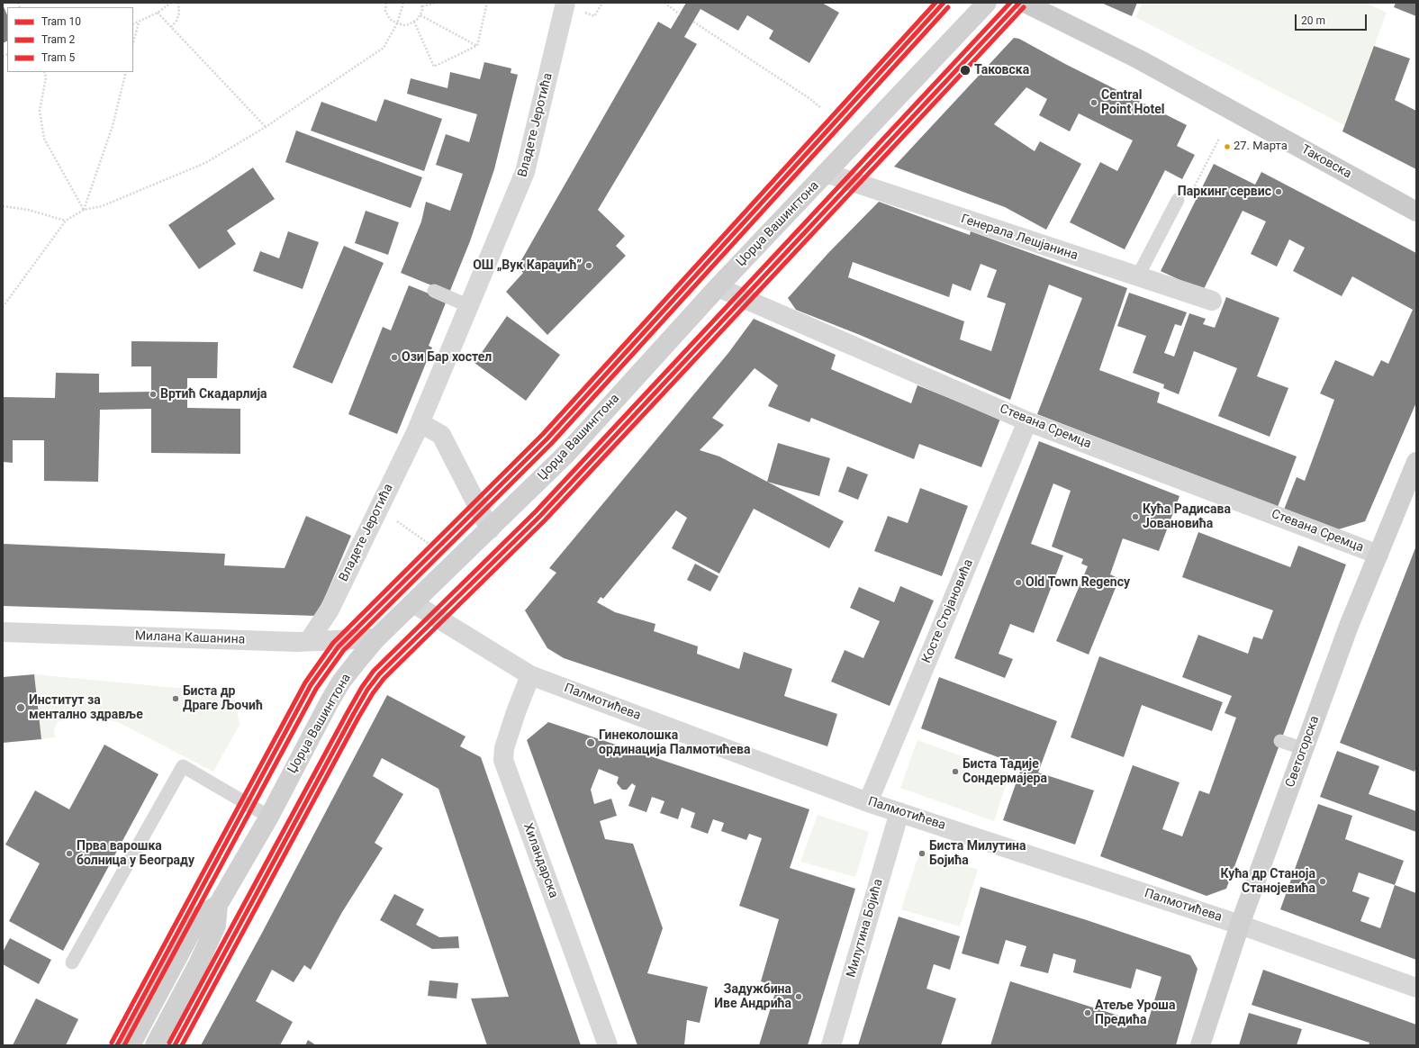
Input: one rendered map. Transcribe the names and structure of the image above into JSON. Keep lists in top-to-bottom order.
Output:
{
  "streets": {
    "main road": ["Таковска", "Џорџа Вашингтона", "Светогорска"],
    "street": [
      "Владете Јеротића",
      "Генерала Лешјанина",
      "Стевана Сремца",
      "Косте Стојановића",
      "Милана Кашанина",
      "Палмотићева",
      "Хиландарска",
      "Милутина Бојића"
    ]
  },
  "crossings": [
    ["Владете Јеротића", "Милана Кашанина"],
    ["Џорџа Вашингтона", "Генерала Лешјанина"],
    ["Џорџа Вашингтона", "Стевана Сремца"],
    ["Џорџа Вашингтона", "Милана Кашанина"],
    ["Џорџа Вашингтона", "Палмотићева"],
    ["Стевана Сремца", "Косте Стојановића"],
    ["Стевана Сремца", "Светогорска"],
    ["Косте Стојановића", "Палмотићева"],
    ["Палмотићева", "Светогорска"],
    ["Палмотићева", "Хиландарска"],
    ["Палмотићева", "Милутина Бојића"]
  ],
  "places": [
    "Таковска",
    "Central Point Hotel",
    "27. Марта",
    "Паркинг сервис",
    "ОШ „Вук Караџић”",
    "Ози Бар хостел",
    "Вртић Скадарлија",
    "Кућа Радисава Јовановића",
    "Old Town Regency",
    "Биста др Драге Љочић",
    "Институт за ментално здравље",
    "Гинеколошка ординација Палмотићева",
    "Биста Тадије Сондермајера",
    "Прва варошка болница у Београду",
    "Биста Милутина Бојића",
    "Кућа др Станоја Станојевића",
    "Задужбина Иве Андрића",
    "Атеље Уроша Предића"
  ],
  "lines": ["tram line 10", "tram line 5", "tram line 2"],
  "legend": ["Tram 10", "Tram 2", "Tram 5"],
  "scale_bar": "20 m"
}
